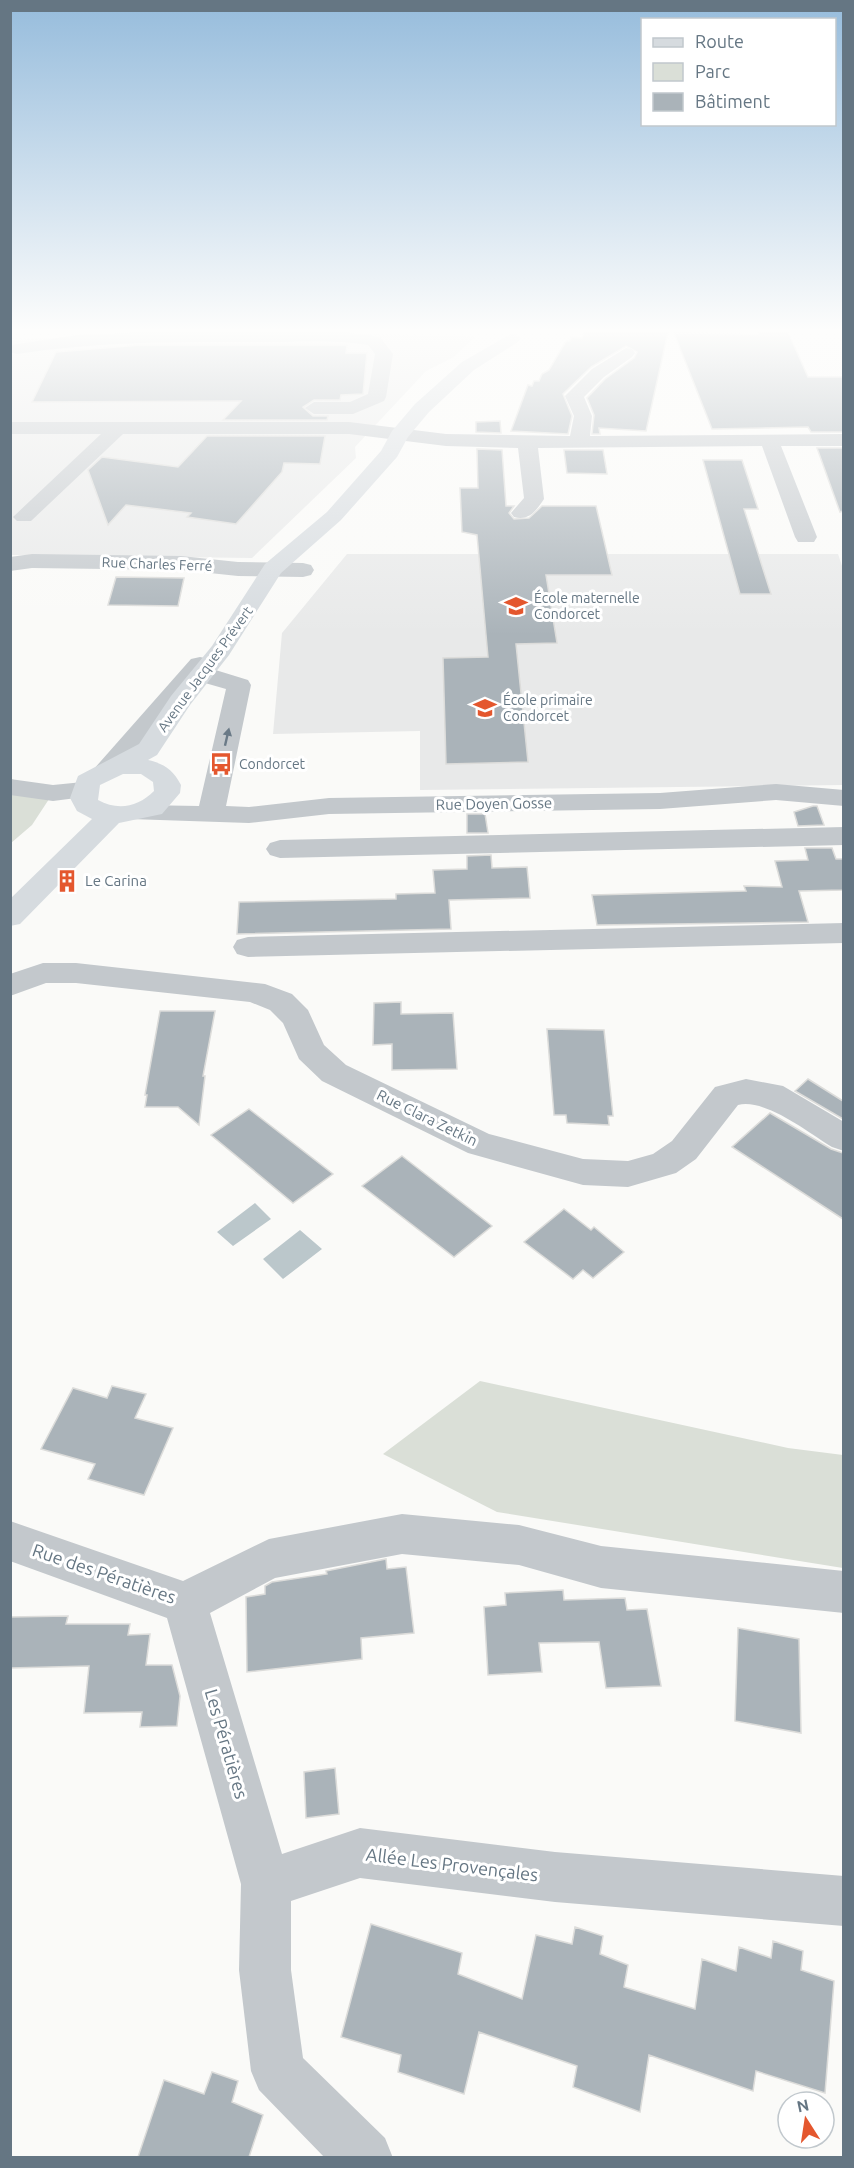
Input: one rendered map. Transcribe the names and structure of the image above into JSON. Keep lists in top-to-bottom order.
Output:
{
  "streets": {
    "main road": ["Avenue Jacques Prévert"],
    "street": [
      "Rue Charles Ferré",
      "Rue Doyen Gosse",
      "Rue Clara Zetkin",
      "Rue des Pératières",
      "Les Pératières",
      "Allée Les Provençales"
    ]
  },
  "crossings": [
    ["Rue Charles Ferré", "Avenue Jacques Prévert"],
    ["Avenue Jacques Prévert", "Rue Doyen Gosse"],
    ["Rue des Pératières", "Les Pératières"],
    ["Les Pératières", "Allée Les Provençales"]
  ],
  "places": {
    "school or university": ["École maternelle Condorcet", "École primaire Condorcet"],
    "bus stop": ["Condorcet"],
    "building": ["Le Carina"]
  },
  "legend": ["Route", "Parc", "Bâtiment"],
  "north": "top"
}
